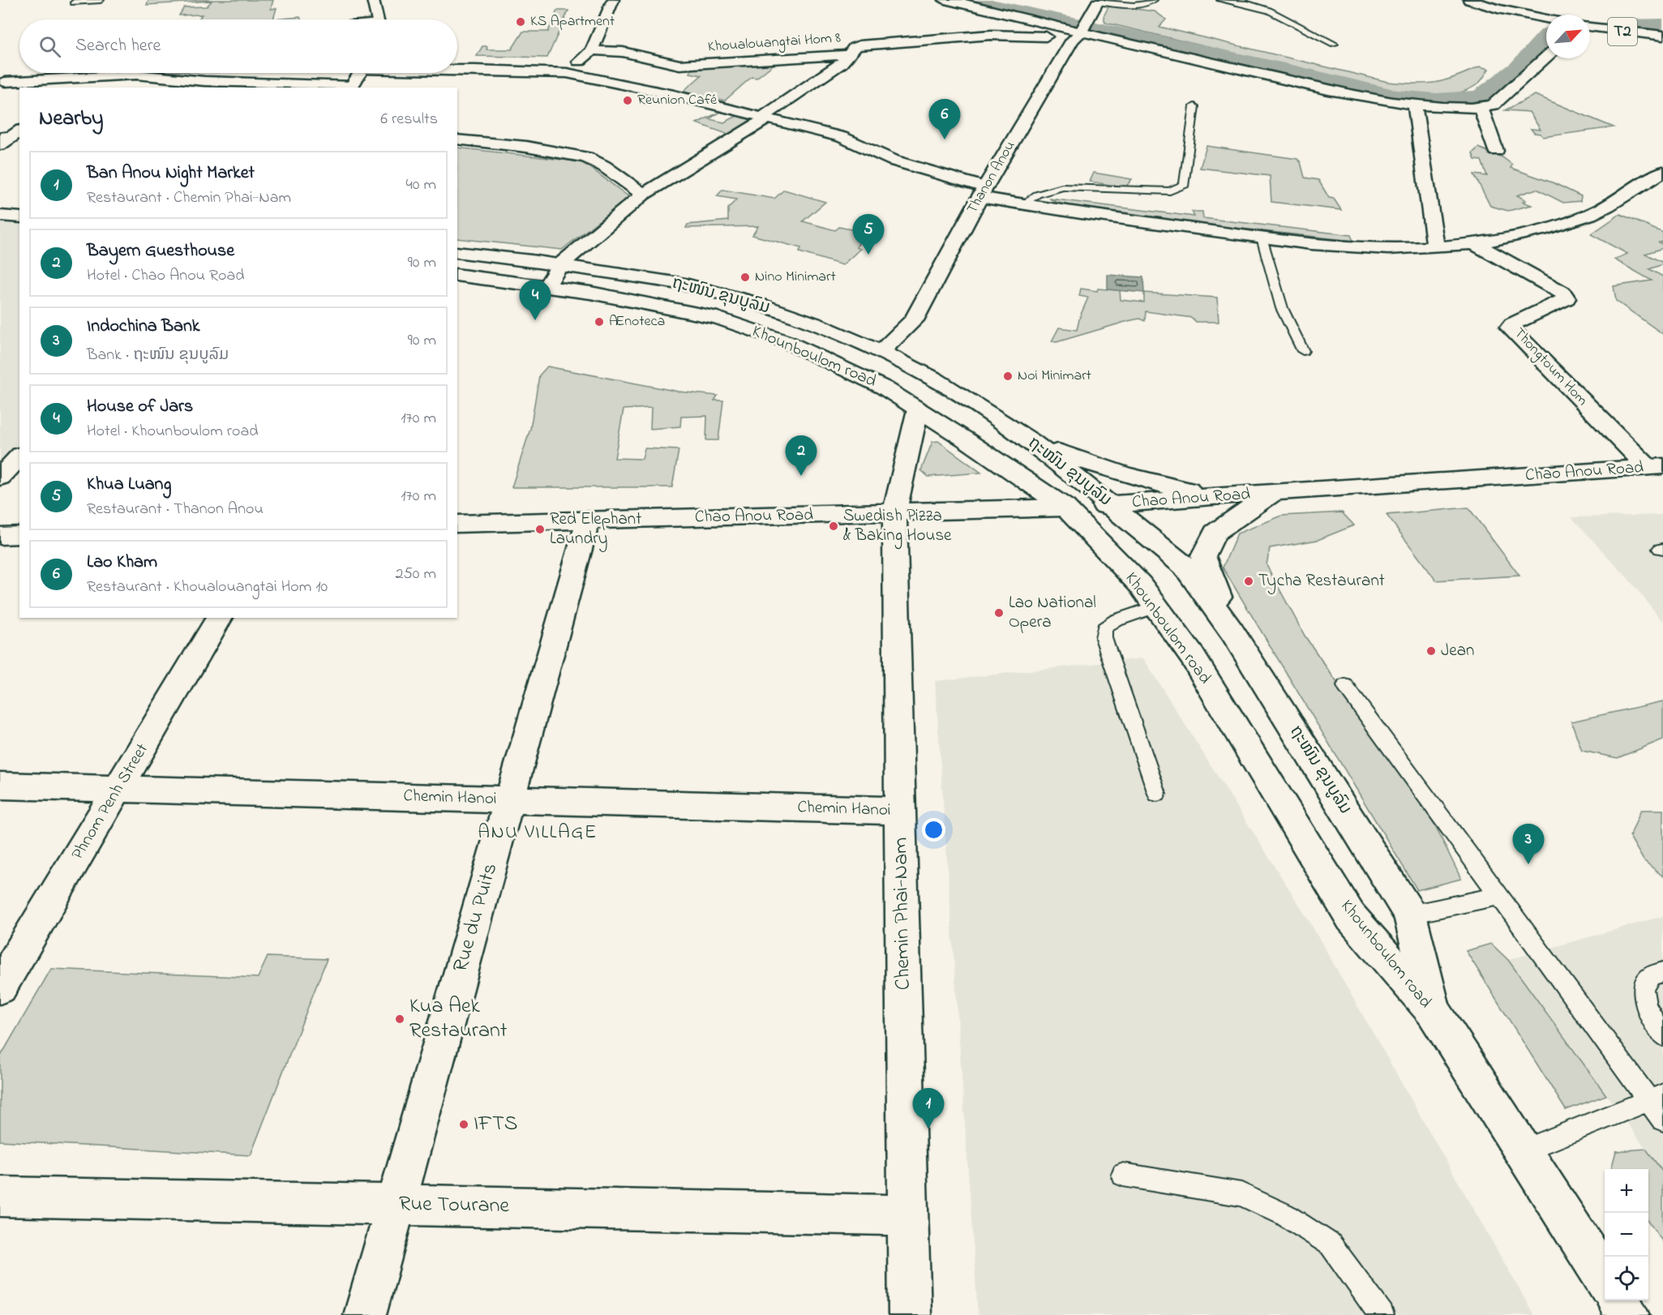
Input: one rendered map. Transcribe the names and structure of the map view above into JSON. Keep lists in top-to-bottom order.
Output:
{
  "streets": {
    "main road": [
      "T2",
      "Khoualouangtai Hom 8",
      "Thanon Anou",
      "ຖະໜົນ ຂຸນບູລົມ",
      "Khounboulom road",
      "Thongtoum Hom",
      "Chao Anou Road",
      "Chemin Hanoi",
      "Phnom Penh Street",
      "Chemin Phai-Nam",
      "Rue du Puits",
      "Rue Tourane"
    ]
  },
  "crossings": [
    ["Khoualouangtai Hom 8", "Thanon Anou"],
    ["Thanon Anou", "ຖະໜົນ ຂຸນບູລົມ"],
    ["ຖະໜົນ ຂຸນບູລົມ", "Khounboulom road"],
    ["ຖະໜົນ ຂຸນບູລົມ", "Chao Anou Road"],
    ["Khounboulom road", "Chao Anou Road"],
    ["Khounboulom road", "Chemin Phai-Nam"],
    ["Thongtoum Hom", "Chao Anou Road"],
    ["Chao Anou Road", "Chemin Phai-Nam"],
    ["Chao Anou Road", "Rue du Puits"],
    ["Chemin Hanoi", "Phnom Penh Street"],
    ["Chemin Hanoi", "Chemin Phai-Nam"],
    ["Chemin Hanoi", "Rue du Puits"],
    ["Chemin Phai-Nam", "Rue Tourane"],
    ["Rue du Puits", "Rue Tourane"]
  ],
  "districts": ["ANU VILLAGE"],
  "places": [
    "KS Apartment",
    "Reunion Café",
    "Nino Minimart",
    "Ænoteca",
    "Noi Minimart",
    "Swedish Pizza & Baking House",
    "Red Elephant Laundry",
    "Tycha Restaurant",
    "Lao National Opera",
    "Jean",
    "Kua Aek Restaurant",
    "IFTS"
  ],
  "north": "top right",
  "page": {
    "search": "Search here",
    "heading": ["Nearby", "6 results"],
    "pins": [
      "6",
      "5",
      "4",
      "2",
      "3",
      "1"
    ],
    "list": [
      {
        "mark": "1",
        "name": "Ban Anou Night Market",
        "note": "Restaurant · Chemin Phai-Nam",
        "value": "40 m"
      },
      {
        "mark": "2",
        "name": "Bayern Guesthouse",
        "note": "Hotel · Chao Anou Road",
        "value": "90 m"
      },
      {
        "mark": "3",
        "name": "Indochina Bank",
        "note": "Bank · ຖະໜົນ ຂຸນບູລົມ",
        "value": "90 m"
      },
      {
        "mark": "4",
        "name": "House of Jars",
        "note": "Hotel · Khounboulom road",
        "value": "170 m"
      },
      {
        "mark": "5",
        "name": "Khua Luang",
        "note": "Restaurant · Thanon Anou",
        "value": "170 m"
      },
      {
        "mark": "6",
        "name": "Lao Kham",
        "note": "Restaurant · Khoualouangtai Hom 10",
        "value": "250 m"
      }
    ],
    "map_buttons": ["+", "−"]
  }
}
